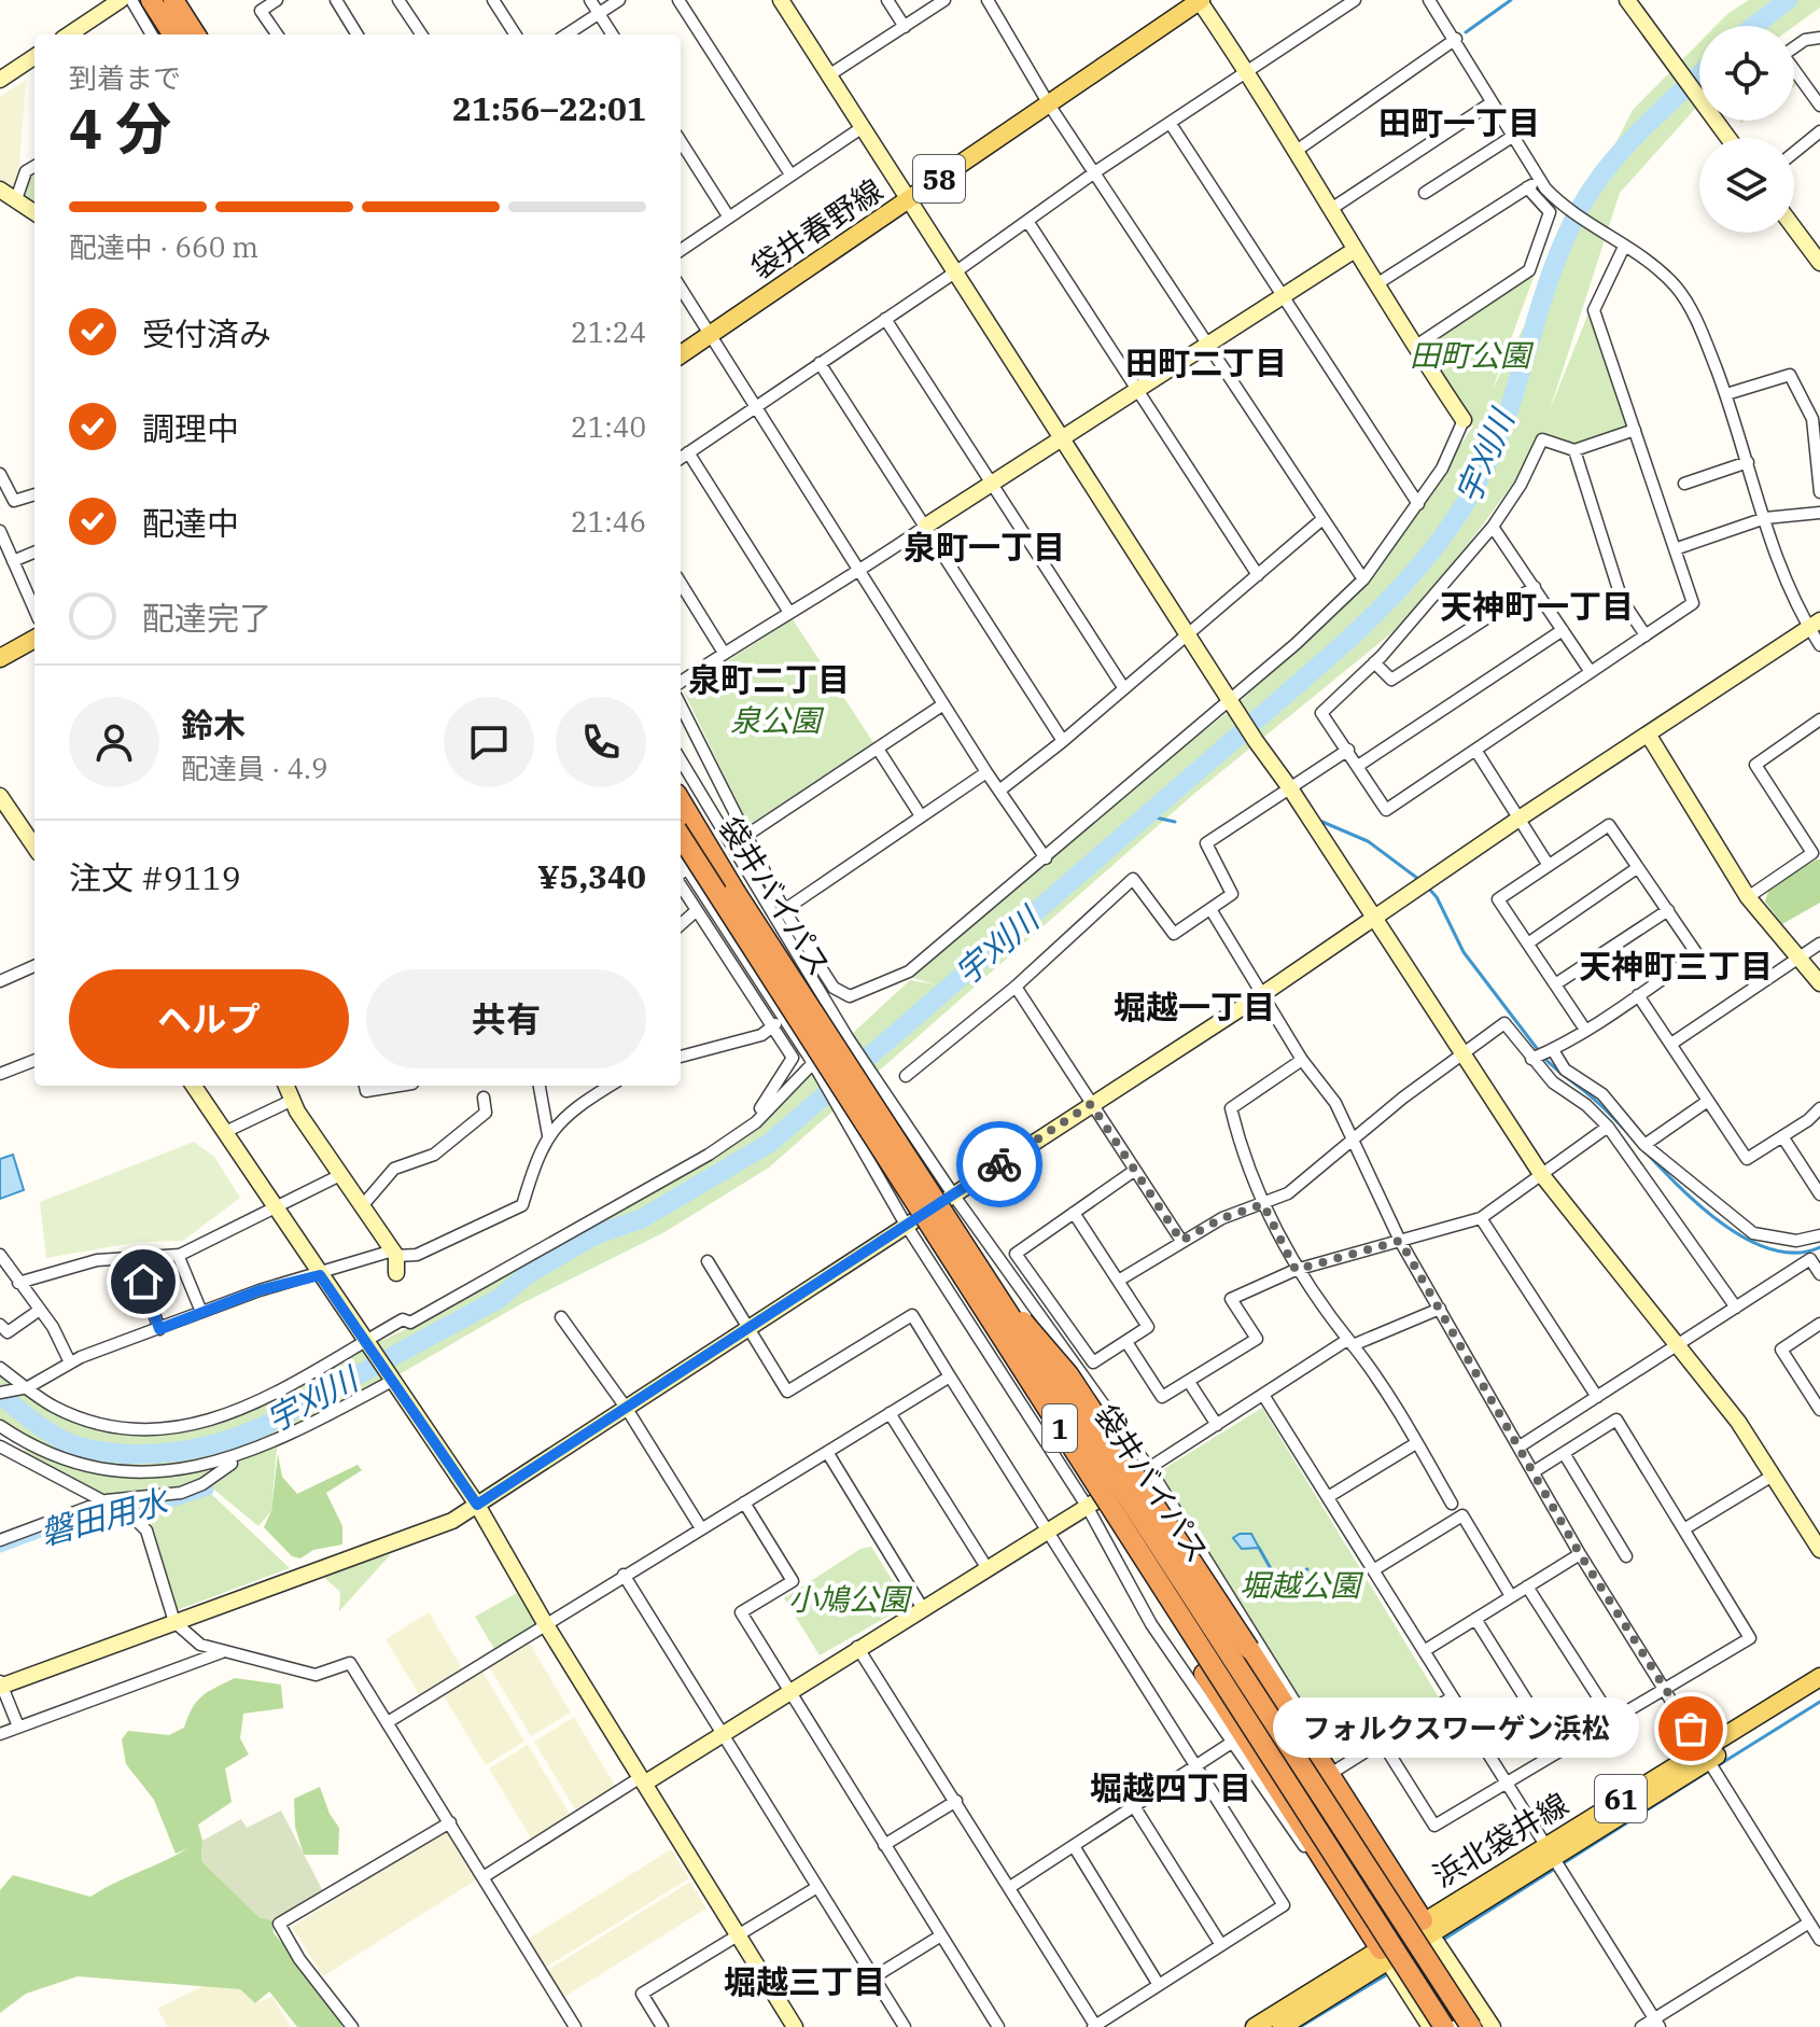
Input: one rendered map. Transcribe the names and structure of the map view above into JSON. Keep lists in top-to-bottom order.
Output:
{
  "streets": {
    "highway": ["袋井バイパス", "1"],
    "main road": [
      "58",
      "袋井春野線",
      "61",
      "浜北袋井線"
    ]
  },
  "districts": [
    "田町一丁目",
    "田町二丁目",
    "泉町一丁目",
    "天神町一丁目",
    "泉町二丁目",
    "天神町三丁目",
    "堀越一丁目",
    "堀越四丁目",
    "堀越三丁目"
  ],
  "water": ["宇刈川", "磐田用水"],
  "parks": [
    "田町公園",
    "泉公園",
    "堀越公園",
    "小鳩公園"
  ],
  "places": ["フォルクスワーゲン浜松"],
  "page": {
    "heading": ["4 分", "到着まで", "21:56–22:01"],
    "panel": [
      "鈴木",
      "配達員 · 4.9",
      "注文 #9119",
      "¥5,340"
    ],
    "bar": "配達中 · 660 m",
    "list": [
      ["受付済み", "21:24"],
      ["調理中", "21:40"],
      ["配達中", "21:46"],
      "配達完了"
    ],
    "buttons": ["ヘルプ", "共有"],
    "bubble": "フォルクスワーゲン浜松"
  }
}
